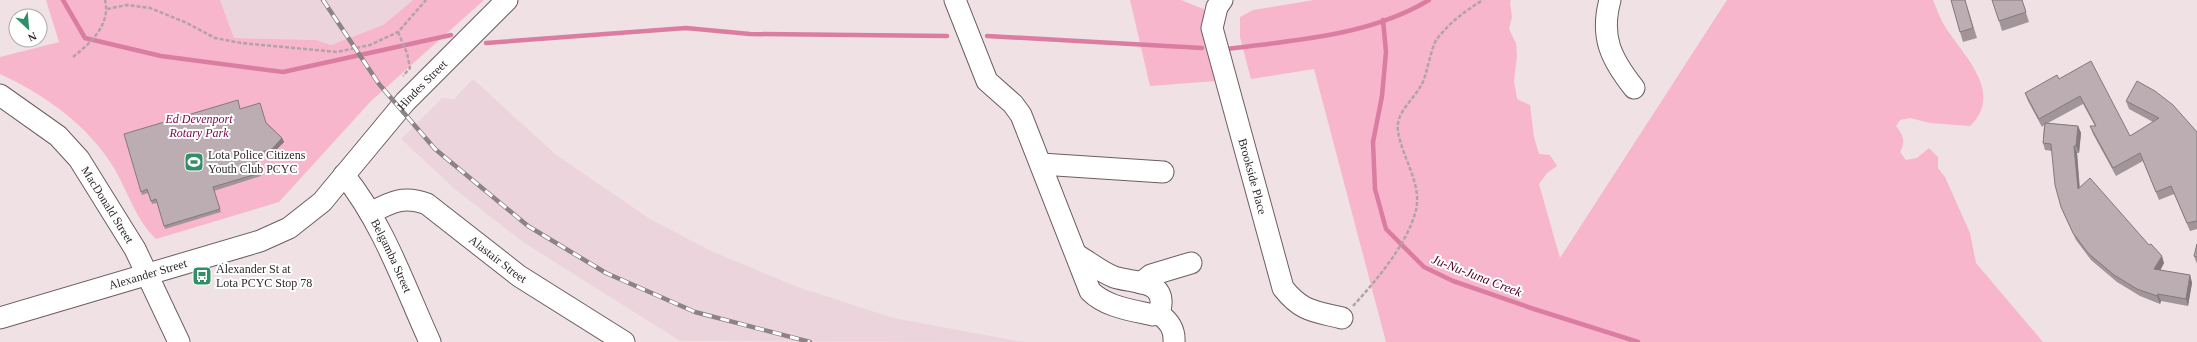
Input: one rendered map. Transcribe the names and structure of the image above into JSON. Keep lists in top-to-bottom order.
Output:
{
  "streets": {
    "street": [
      "Hindes Street",
      "Brookside Place",
      "MacDonald Street",
      "Belgamba Street",
      "Alastair Street",
      "Alexander Street"
    ]
  },
  "crossings": [
    ["Hindes Street", "Belgamba Street"],
    ["Hindes Street", "Alexander Street"],
    ["MacDonald Street", "Alexander Street"],
    ["Belgamba Street", "Alastair Street"],
    ["Belgamba Street", "Alexander Street"]
  ],
  "water": ["Ju-Nu-Juna Creek"],
  "parks": ["Ed Devenport Rotary Park"],
  "places": {
    "sports": ["Lota Police Citizens Youth Club PCYC"],
    "bus stop": ["Alexander St at Lota PCYC Stop 78"]
  },
  "north": "bottom right"
}
